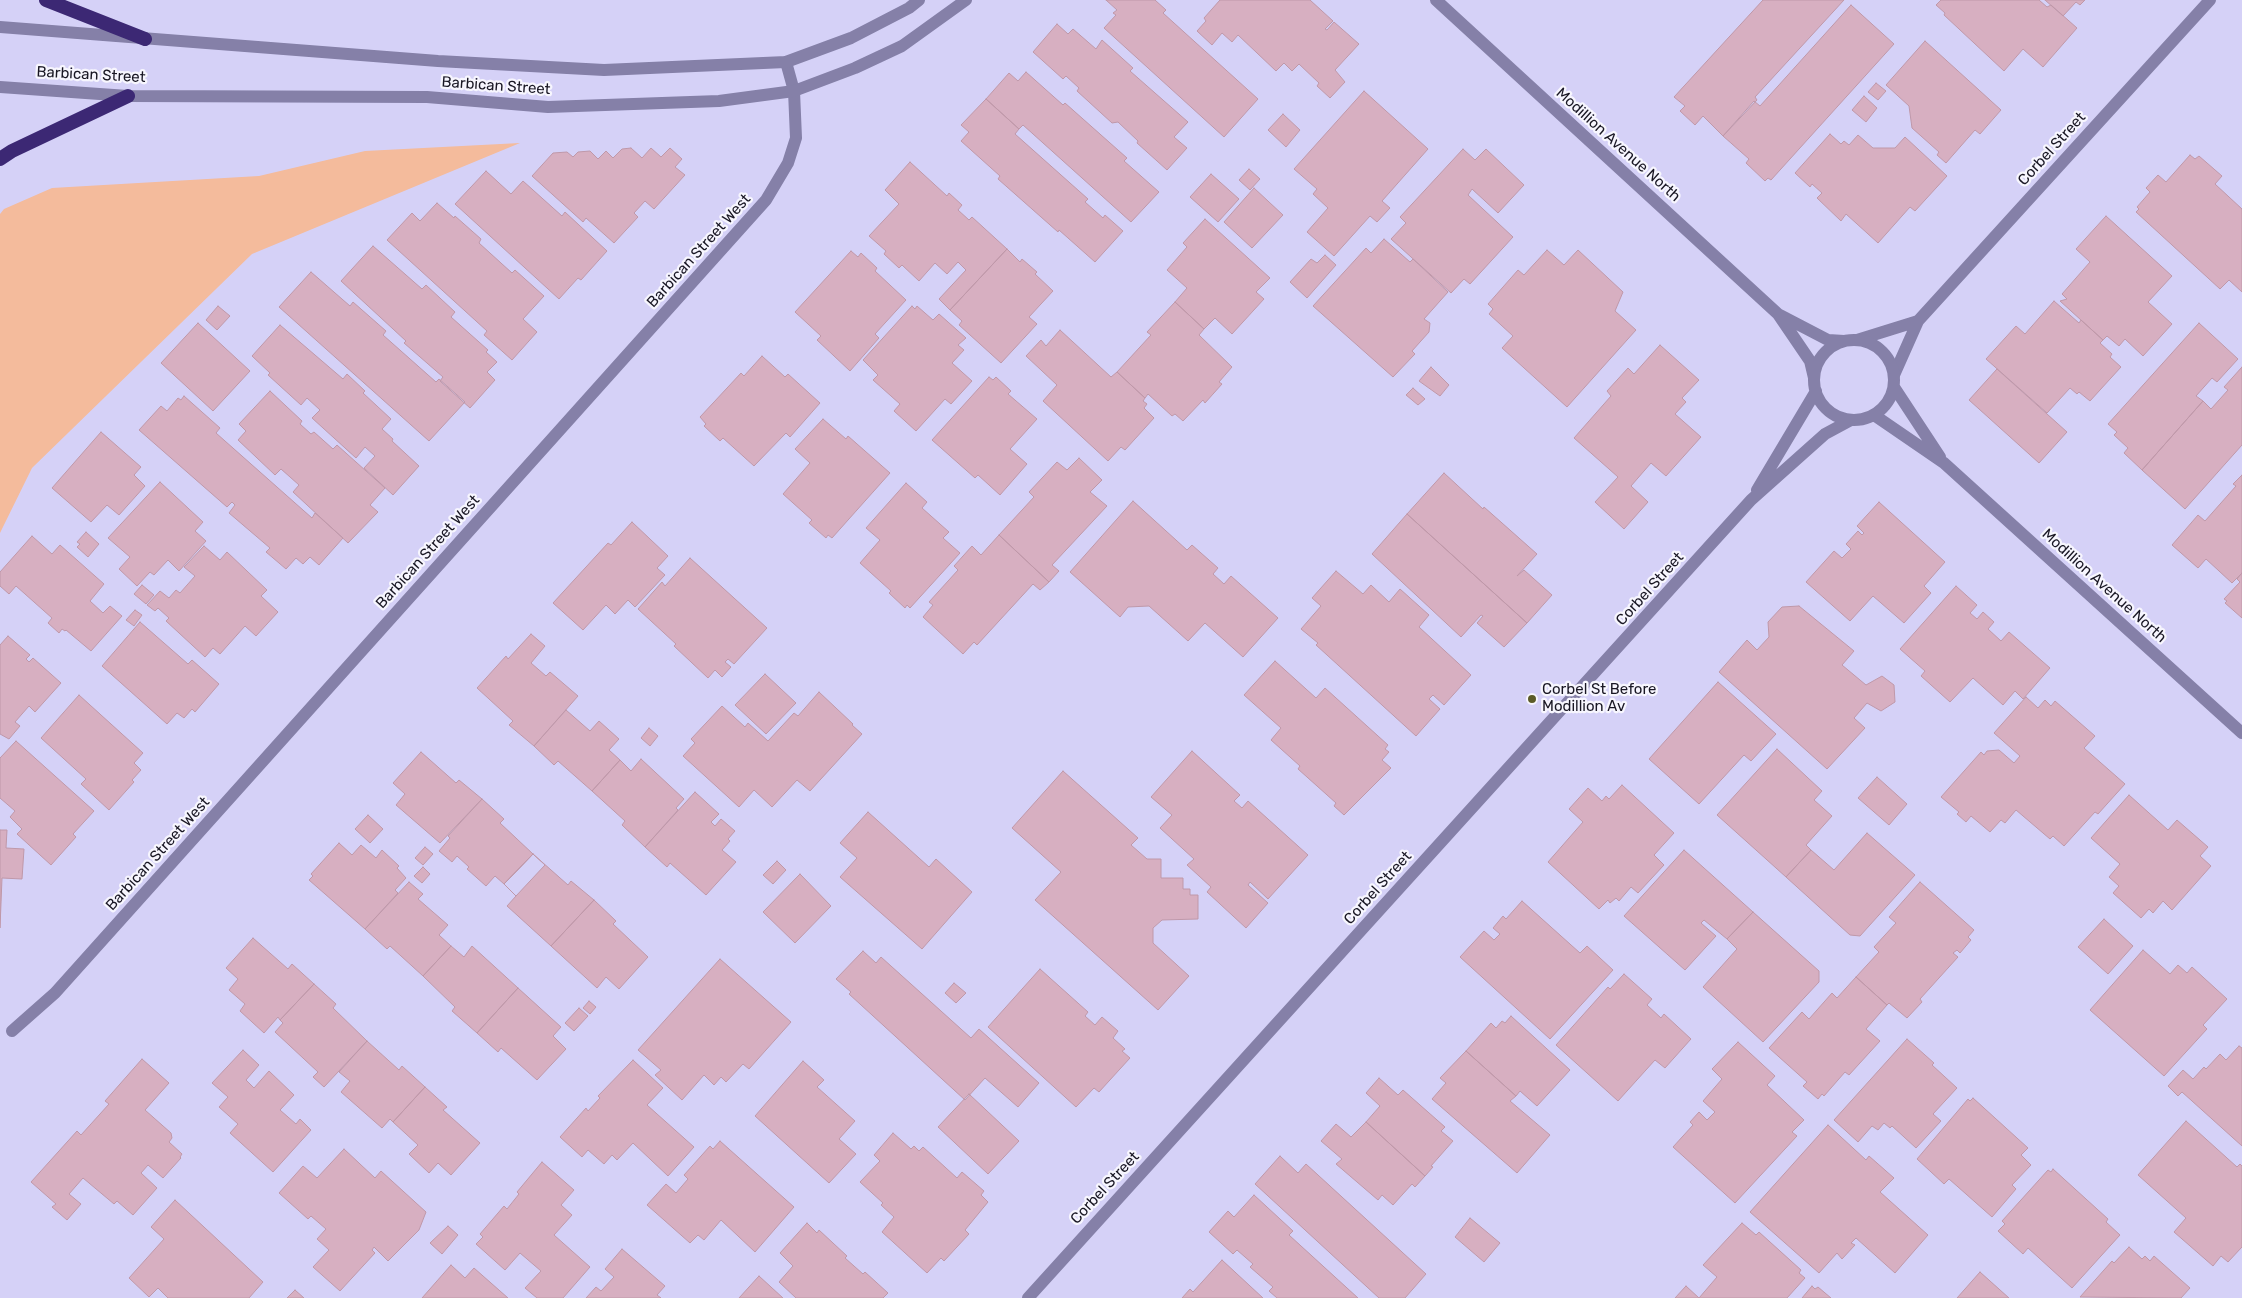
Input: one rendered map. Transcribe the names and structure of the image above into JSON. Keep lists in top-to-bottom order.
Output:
{
  "streets": {
    "street": [
      "Barbican Street",
      "Modillion Avenue North",
      "Corbel Street",
      "Barbican Street West"
    ]
  },
  "crossings": [
    ["Barbican Street", "Barbican Street West"],
    ["Modillion Avenue North", "Corbel Street"]
  ],
  "places": ["Corbel St Before Modillion Av"]
}
